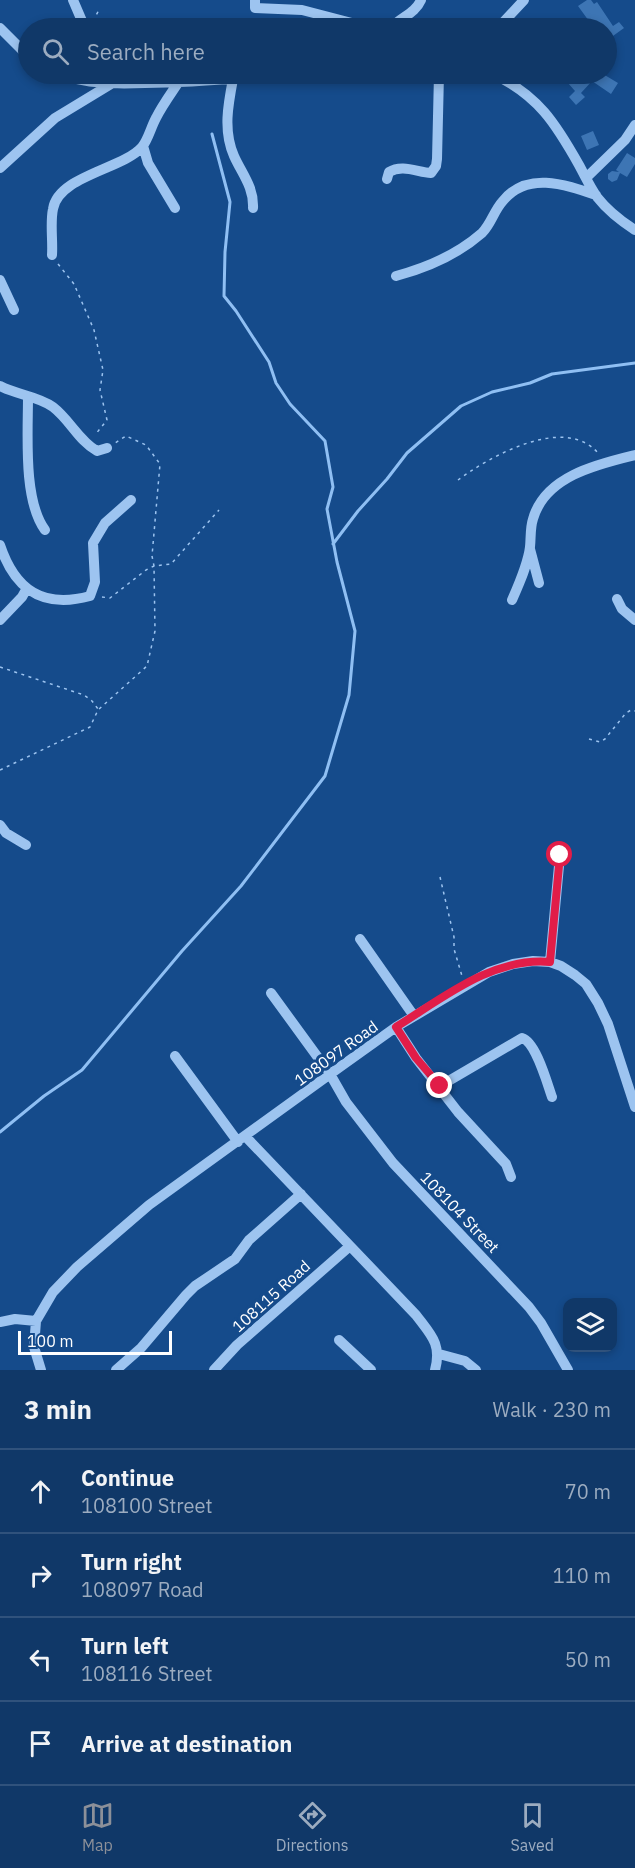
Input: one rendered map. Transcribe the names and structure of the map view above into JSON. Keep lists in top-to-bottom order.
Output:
{
  "streets": {
    "street": ["108097 Road", "108104 Street", "108115 Road"]
  },
  "crossings": [
    ["108097 Road", "108104 Street"]
  ],
  "scale_bar": "100 m",
  "page": {
    "search": "Search here",
    "scale": "100 m",
    "heading": ["3 min", "Walk · 230 m"],
    "list": [
      ["Continue", "108100 Street", "70 m"],
      ["Turn right", "108097 Road", "110 m"],
      ["Turn left", "108116 Street", "50 m"],
      "Arrive at destination"
    ],
    "nav": ["Map", "Directions", "Saved"]
  }
}
